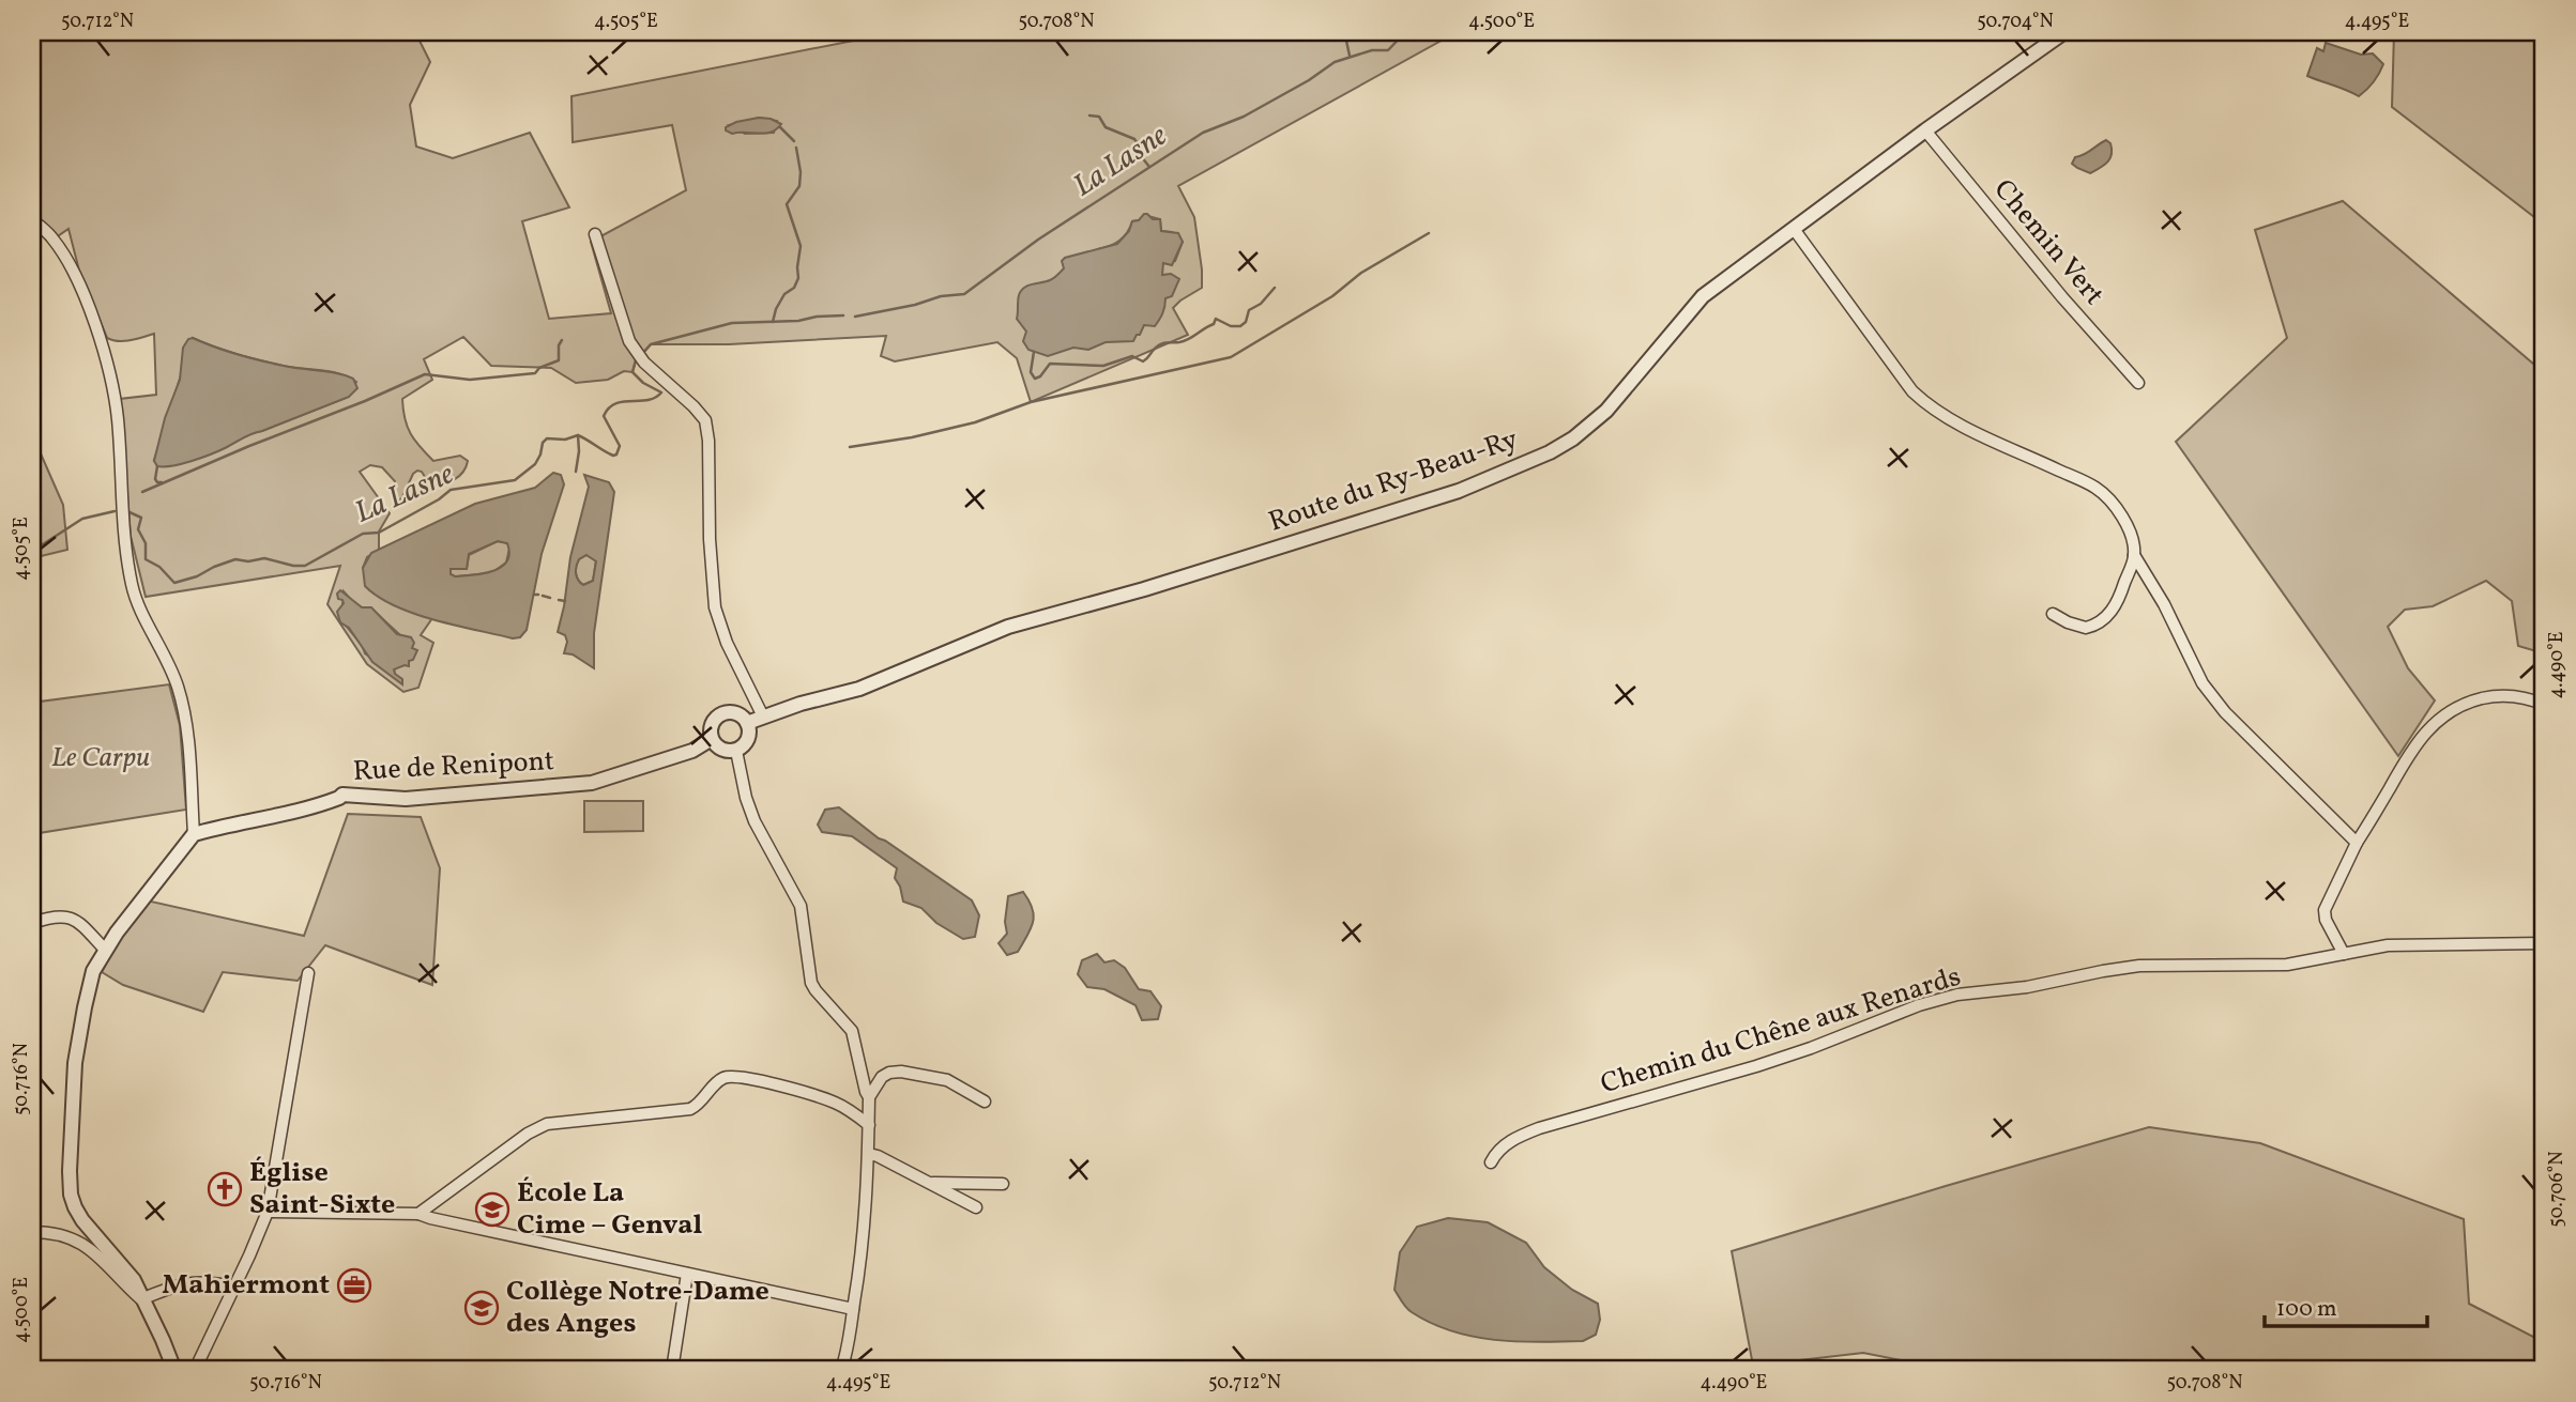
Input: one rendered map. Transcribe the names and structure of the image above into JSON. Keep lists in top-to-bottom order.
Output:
{
  "streets": {
    "street": [
      "Chemin Vert",
      "Route du Ry-Beau-Ry",
      "Rue de Renipont",
      "Chemin du Chêne aux Renards"
    ]
  },
  "crossings": [
    ["Chemin Vert", "Route du Ry-Beau-Ry"],
    ["Route du Ry-Beau-Ry", "Rue de Renipont"]
  ],
  "water": ["La Lasne"],
  "parks": ["Le Carpu"],
  "places": {
    "church": ["Église Saint-Sixte"],
    "school or university": ["École La Cime – Genval", "Collège Notre-Dame des Anges"],
    "office": ["Mahiermont"]
  },
  "scale_bar": "100 m",
  "coordinates": [
    "50.712°N",
    "4.505°E",
    "50.708°N",
    "4.500°E",
    "50.704°N",
    "4.495°E",
    "4.490°E",
    "50.716°N",
    "50.706°N"
  ]
}
